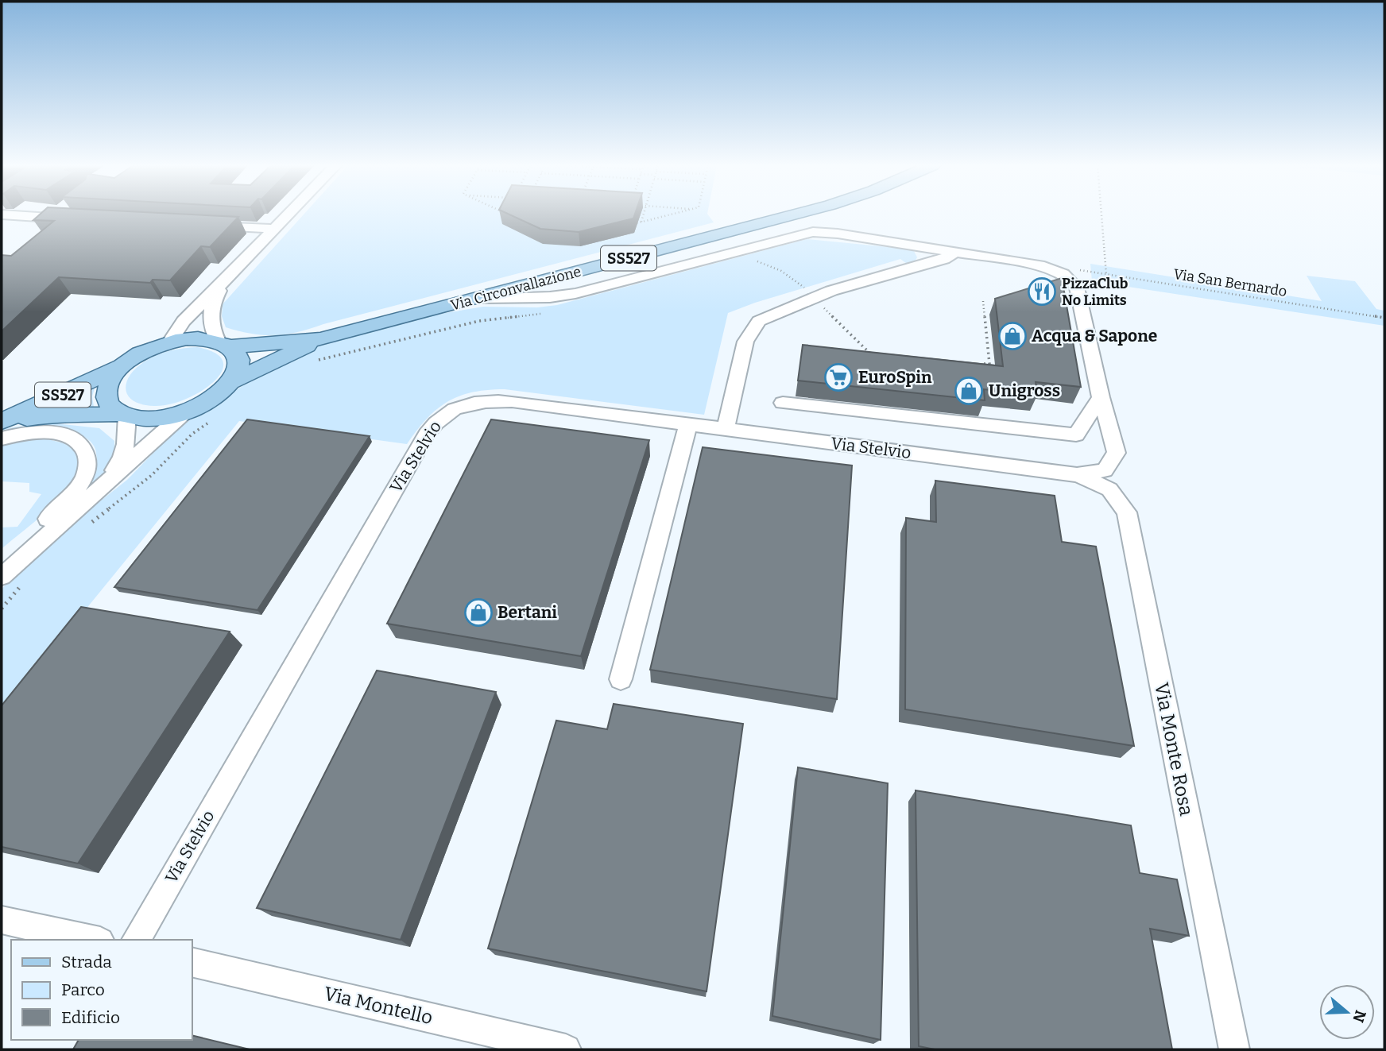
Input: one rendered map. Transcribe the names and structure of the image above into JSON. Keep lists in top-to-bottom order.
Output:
{
  "streets": {
    "main road": ["SS527", "Via Circonvallazione"],
    "street": ["Via Stelvio", "Via Monte Rosa", "Via Montello"],
    "path": ["Via San Bernardo"]
  },
  "crossings": [
    ["SS527", "Via Circonvallazione"],
    ["Via Circonvallazione", "Via Stelvio"],
    ["Via Stelvio", "Via Monte Rosa"]
  ],
  "places": {
    "restaurant": ["PizzaClub No Limits"],
    "shop": ["Acqua & Sapone", "Unigross", "Bertani"],
    "supermarket": ["EuroSpin"]
  },
  "legend": ["Strada", "Parco", "Edificio"],
  "north": "right"
}
